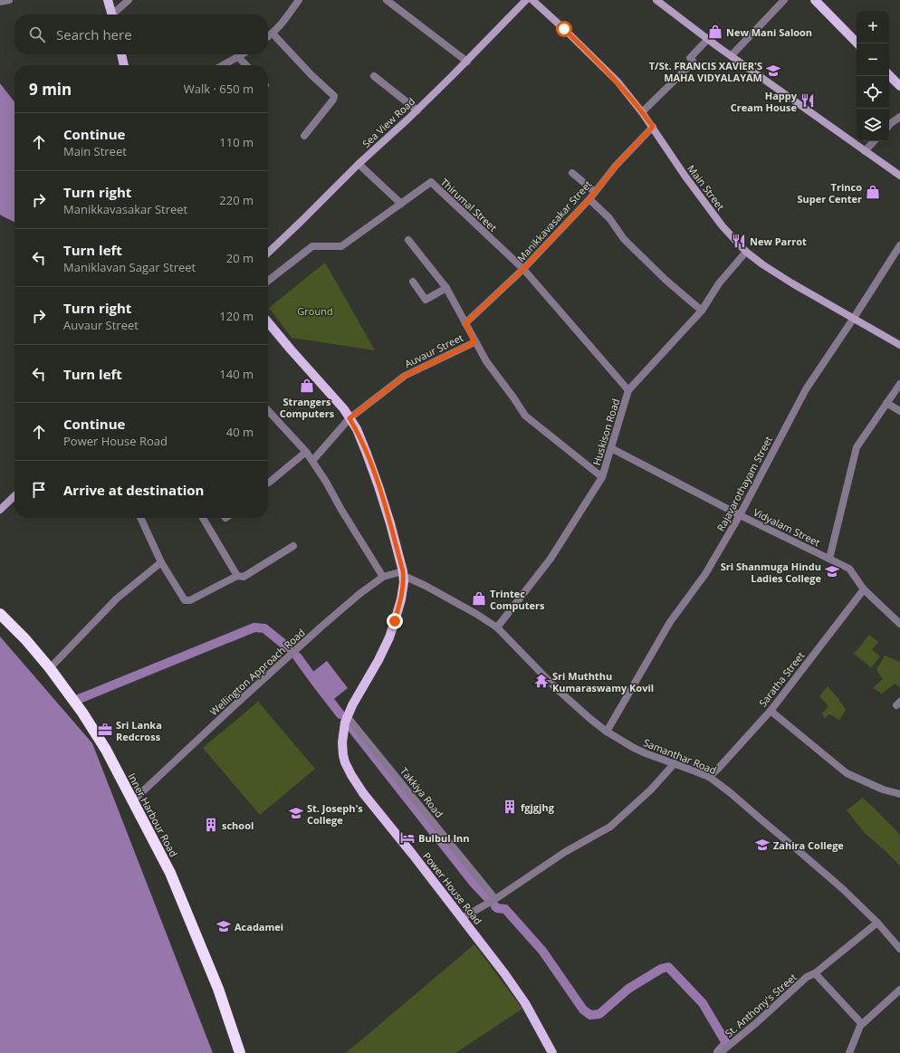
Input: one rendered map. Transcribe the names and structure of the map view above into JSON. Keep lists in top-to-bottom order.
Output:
{
  "streets": {
    "highway": ["Inner Harbour Road"],
    "main road": ["Sea View Road", "Main Street", "Power House Road"],
    "street": [
      "Thirumal Street",
      "Manikkavasakar Street",
      "Auvaur Street",
      "Huskison Road",
      "Rajavarothayam Street",
      "Vidyalam Street",
      "Wellington Approach Road",
      "Saratha Street",
      "Samanthar Road",
      "Takkiya Road",
      "St. Anthony's Street"
    ]
  },
  "crossings": [
    ["Main Street", "Manikkavasakar Street"],
    ["Main Street", "Huskison Road"],
    ["Main Street", "Rajavarothayam Street"],
    ["Thirumal Street", "Manikkavasakar Street"],
    ["Thirumal Street", "Huskison Road"],
    ["Huskison Road", "Vidyalam Street"],
    ["Huskison Road", "Samanthar Road"],
    ["Rajavarothayam Street", "Vidyalam Street"],
    ["Rajavarothayam Street", "Samanthar Road"],
    ["Vidyalam Street", "Saratha Street"],
    ["Wellington Approach Road", "Samanthar Road"],
    ["Wellington Approach Road", "Inner Harbour Road"],
    ["Wellington Approach Road", "Power House Road"],
    ["Saratha Street", "Samanthar Road"],
    ["Samanthar Road", "Power House Road"],
    ["Samanthar Road", "St. Anthony's Street"],
    ["Takkiya Road", "Power House Road"]
  ],
  "parks": ["Ground"],
  "places": {
    "shop": [
      "New Mani Saloon",
      "Trinco Super Center",
      "Strangers Computers",
      "Trintec Computers"
    ],
    "school or university": [
      "T/St. FRANCIS XAVIER'S MAHA VIDYALAYAM",
      "Sri Shanmuga Hindu Ladies College",
      "St. Joseph's College",
      "Zahira College",
      "Acadamei"
    ],
    "restaurant": ["Happy Cream House", "New Parrot"],
    "temple": ["Sri Muththu Kumaraswamy Kovil"],
    "office": ["Sri Lanka Redcross"],
    "building": ["fgjgjhg", "school"],
    "hotel": ["Bulbul Inn"]
  },
  "page": {
    "map_buttons": ["+", "−"],
    "search": "Search here",
    "heading": ["9 min", "Walk · 650 m"],
    "list": [
      ["Continue", "Main Street", "110 m"],
      ["Turn right", "Manikkavasakar Street", "220 m"],
      ["Turn left", "Maniklavan Sagar Street", "20 m"],
      ["Turn right", "Auvaur Street", "120 m"],
      ["Turn left", "140 m"],
      ["Continue", "Power House Road", "40 m"],
      "Arrive at destination"
    ]
  }
}
